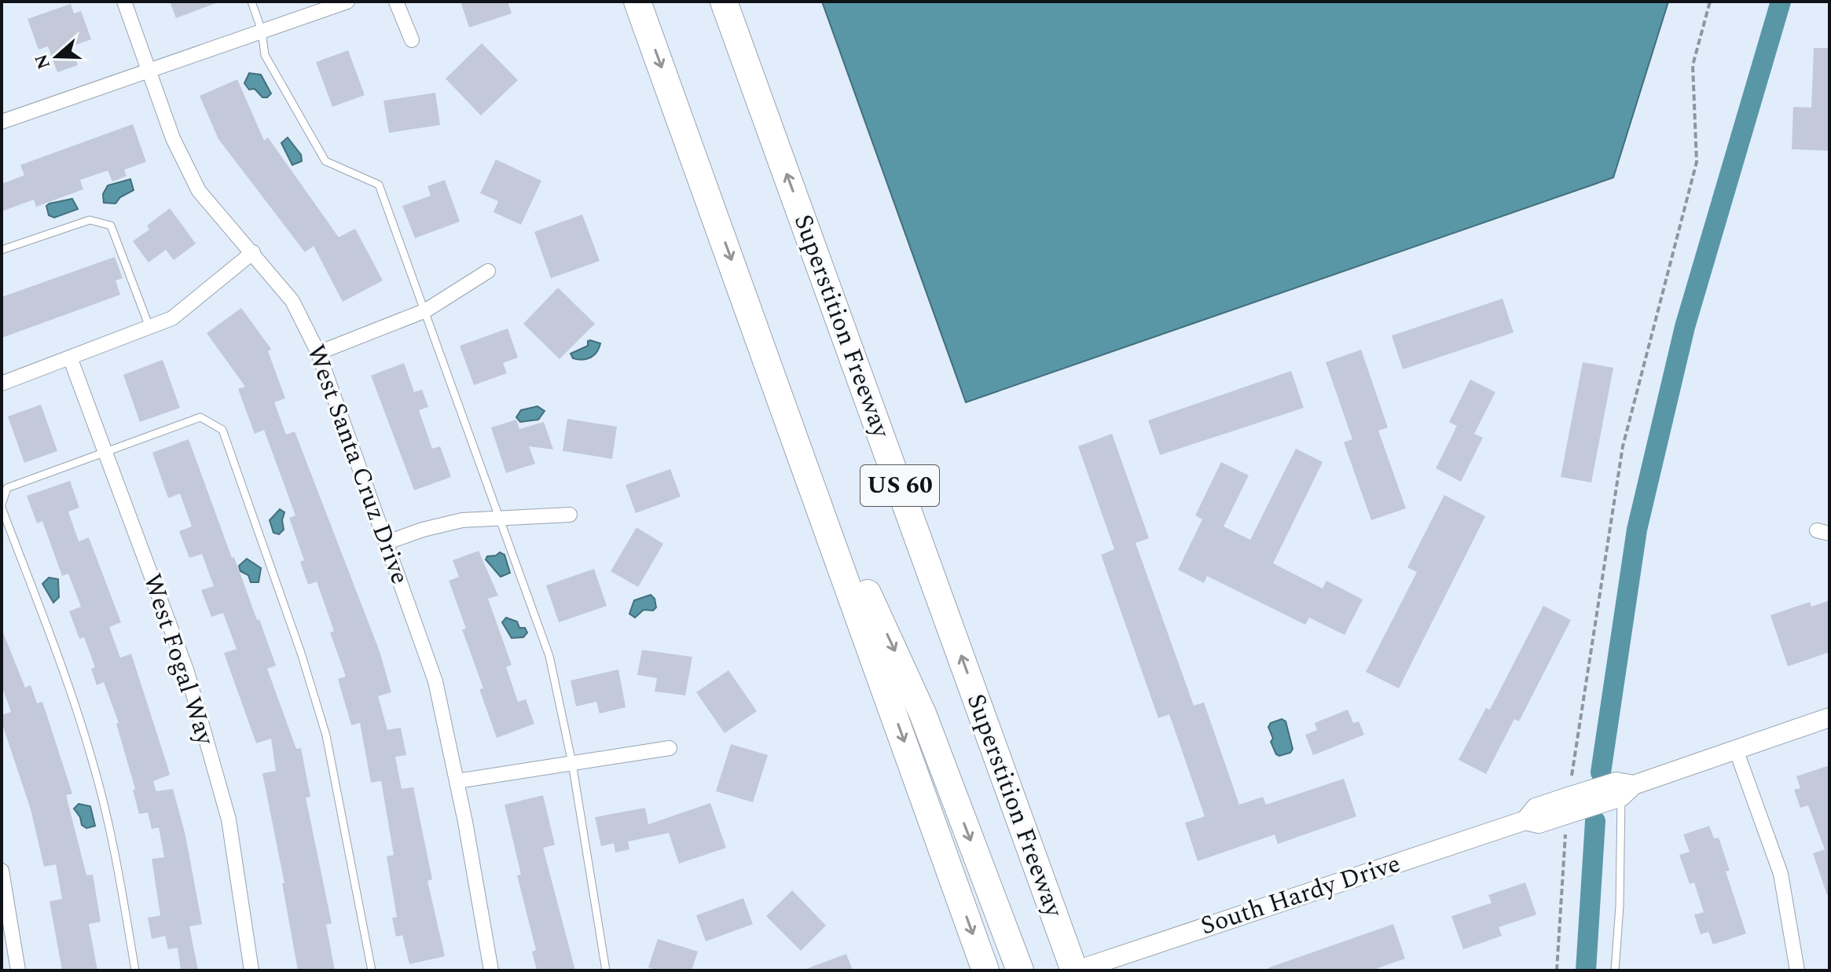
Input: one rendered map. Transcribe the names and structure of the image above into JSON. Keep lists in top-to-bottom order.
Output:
{
  "streets": {
    "highway": ["Superstition Freeway", "US 60"],
    "street": ["West Santa Cruz Drive", "West Fogal Way", "South Hardy Drive"]
  },
  "crossings": [
    ["Superstition Freeway", "South Hardy Drive"]
  ],
  "north": "left"
}
